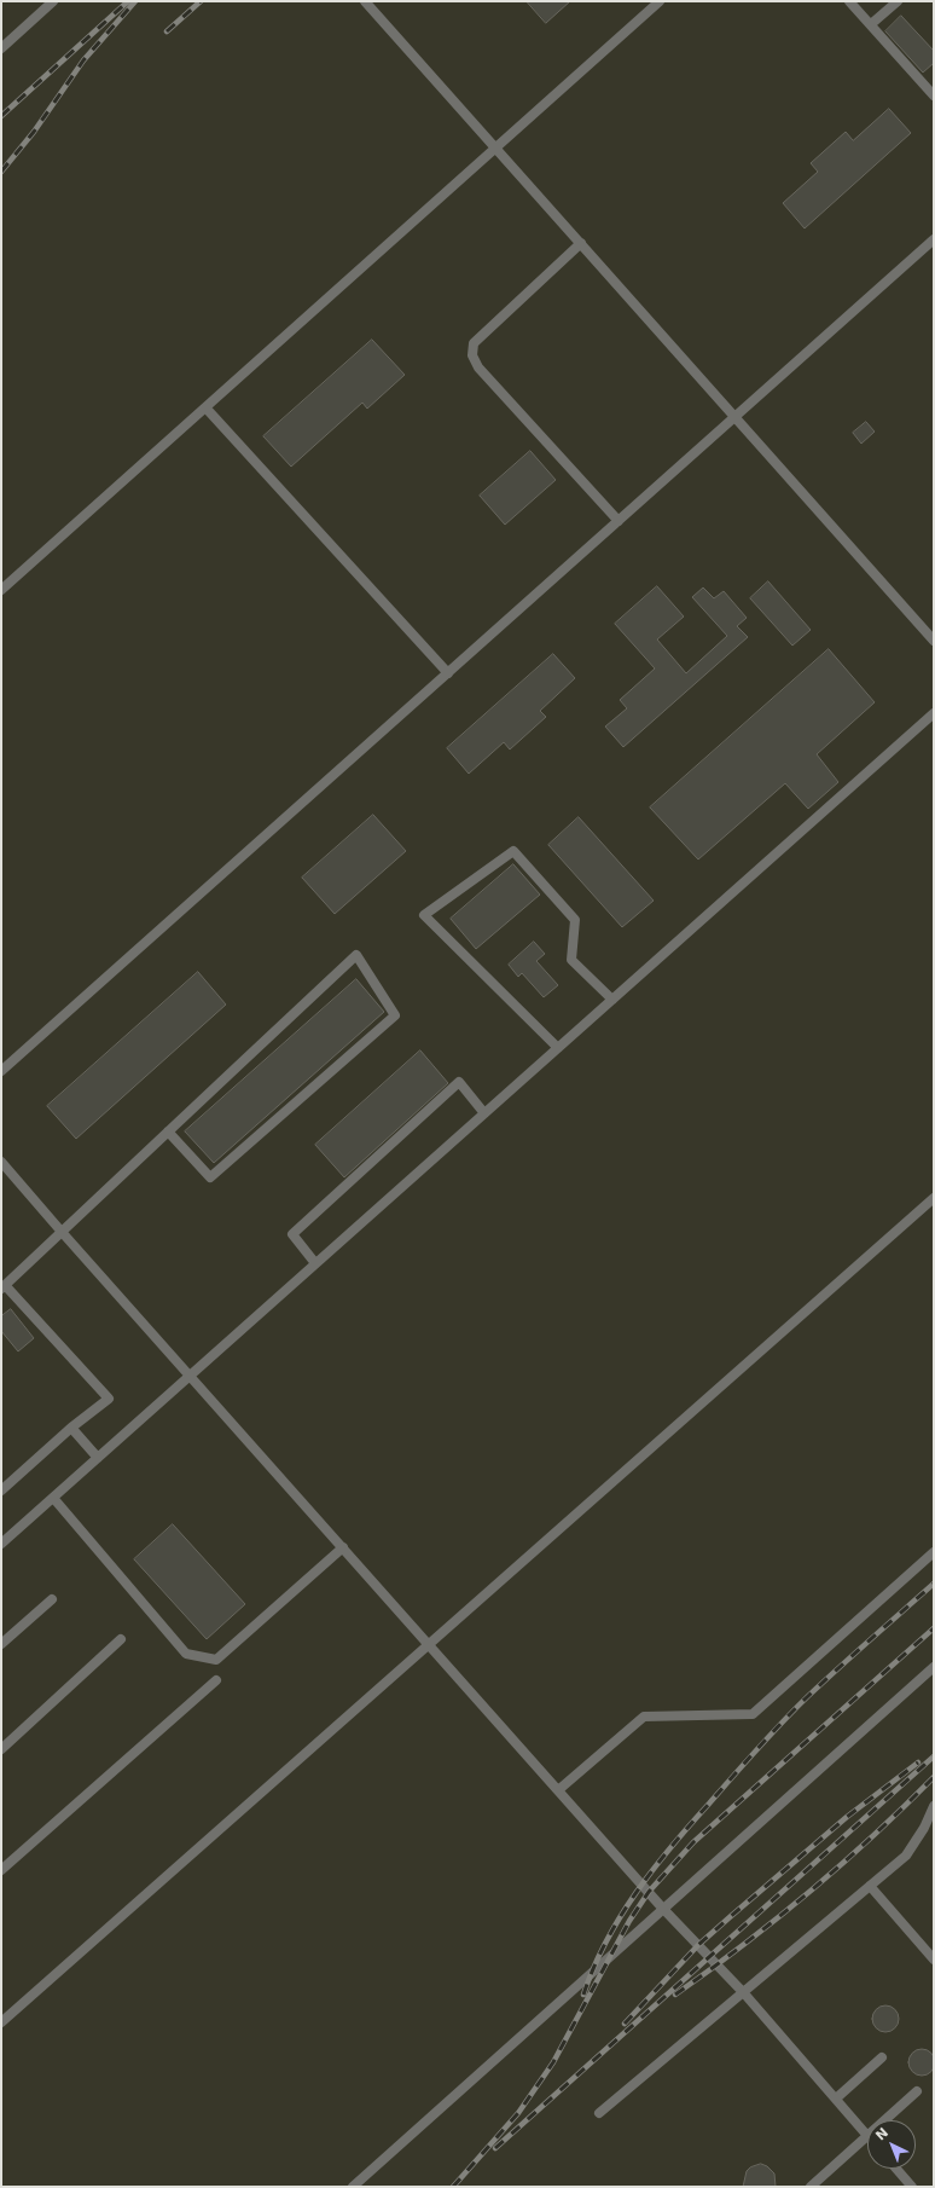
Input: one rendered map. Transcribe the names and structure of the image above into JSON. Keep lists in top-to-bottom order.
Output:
{
  "north": "top left"
}
